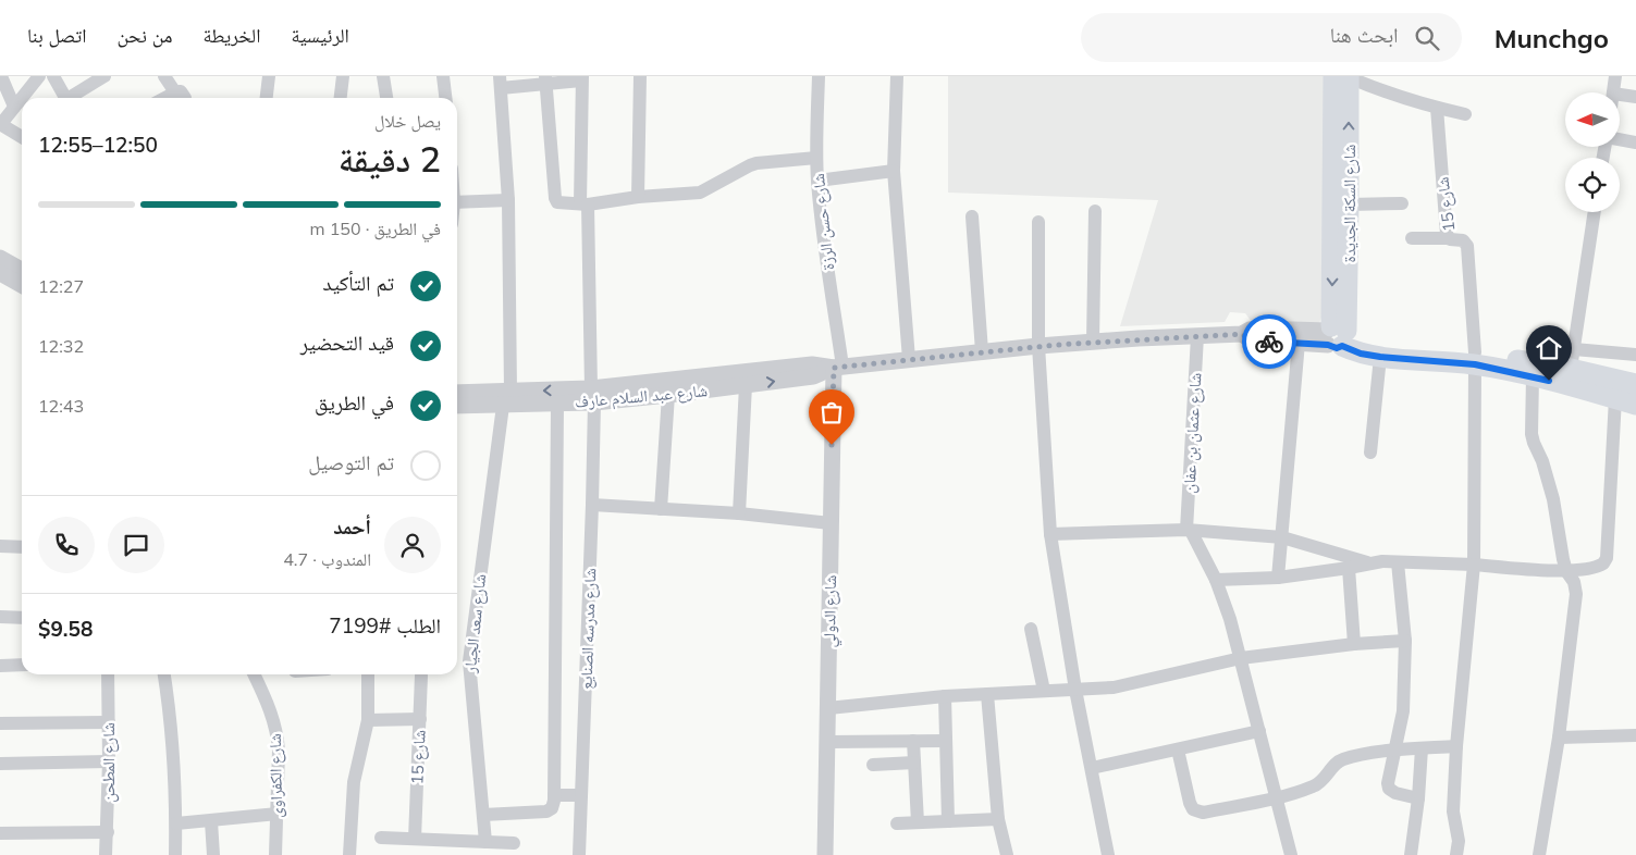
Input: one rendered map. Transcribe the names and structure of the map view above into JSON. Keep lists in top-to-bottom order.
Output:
{
  "streets": {
    "main road": ["شارع السكة الجديدة", "شارع عبد السلام عارف"],
    "street": [
      "شارع 15",
      "شارع حسن الرزة",
      "شارع عثمان بن عفان",
      "شارع الدولي",
      "شارع سعد الجيار",
      "شارع مدرسه الصنايع",
      "شارع المطحن",
      "شارع الكفراوى"
    ]
  },
  "crossings": [
    ["شارع السكة الجديدة", "شارع عبد السلام عارف"],
    ["شارع 15", "شارع عبد السلام عارف"],
    ["شارع حسن الرزة", "شارع عبد السلام عارف"],
    ["شارع حسن الرزة", "شارع الدولي"],
    ["شارع عبد السلام عارف", "شارع عثمان بن عفان"],
    ["شارع عبد السلام عارف", "شارع الدولي"],
    ["شارع عبد السلام عارف", "شارع سعد الجيار"],
    ["شارع عبد السلام عارف", "شارع مدرسه الصنايع"]
  ],
  "north": "left",
  "page": {
    "header": "Munchgo",
    "search": "ابحث هنا",
    "nav": [
      "الرئيسية",
      "الخريطة",
      "من نحن",
      "اتصل بنا"
    ],
    "heading": ["2 دقيقة", "يصل خلال", "12:50–12:55"],
    "panel": [
      "أحمد",
      "المندوب · 4.7",
      "الطلب #7199",
      "$9.58"
    ],
    "bar": "في الطريق · 150 m",
    "list": [
      ["تم التأكيد", "12:27"],
      ["قيد التحضير", "12:32"],
      ["في الطريق", "12:43"],
      "تم التوصيل"
    ]
  }
}
